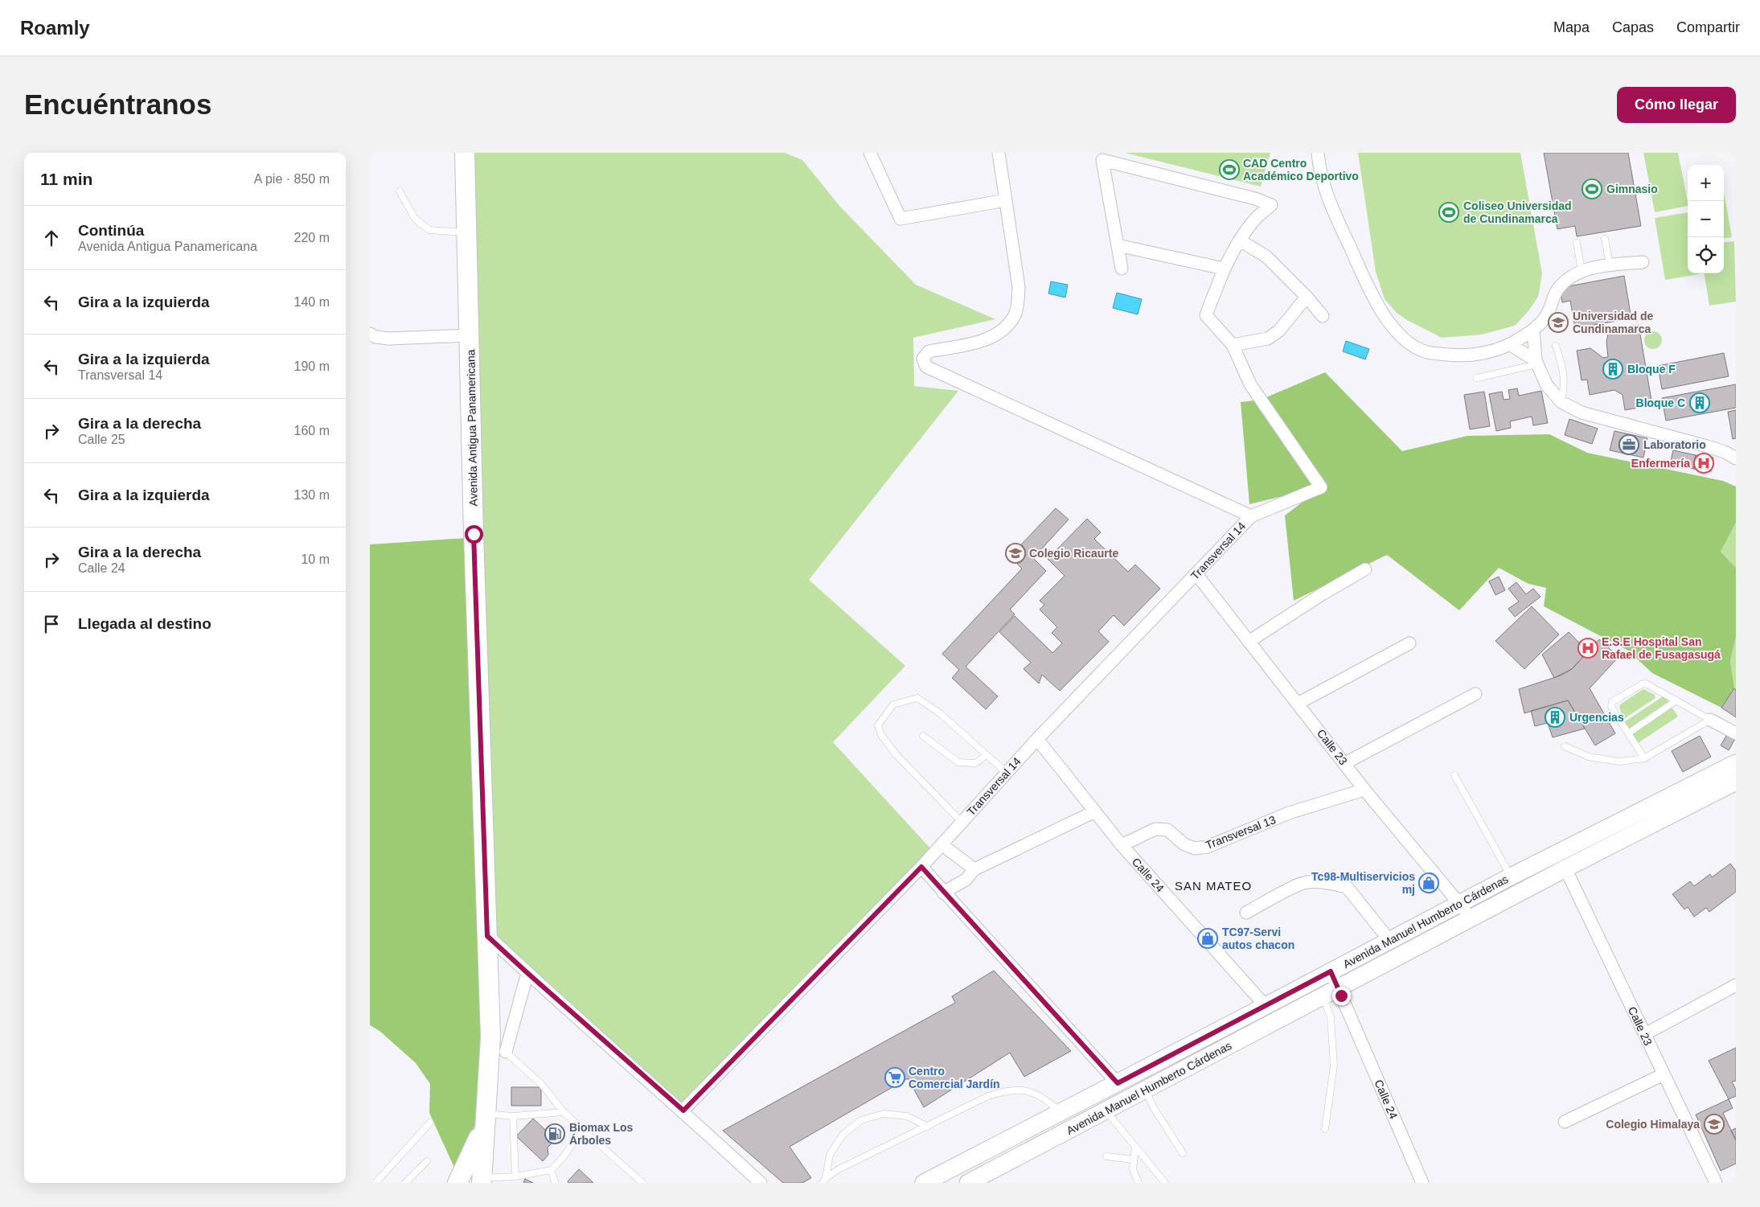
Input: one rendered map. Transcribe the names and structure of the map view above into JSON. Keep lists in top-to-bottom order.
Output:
{
  "streets": {
    "main road": ["Avenida Antigua Panamericana", "Avenida Manuel Humberto Cárdenas"],
    "street": [
      "Transversal 14",
      "Calle 23",
      "Transversal 13",
      "Calle 24"
    ]
  },
  "crossings": [
    ["Transversal 14", "Calle 23"],
    ["Transversal 14", "Calle 24"],
    ["Calle 23", "Transversal 13"],
    ["Calle 23", "Avenida Manuel Humberto Cárdenas"],
    ["Transversal 13", "Calle 24"],
    ["Calle 24", "Avenida Manuel Humberto Cárdenas"]
  ],
  "districts": ["SAN MATEO"],
  "places": {
    "sports": ["CAD Centro Académico Deportivo", "Gimnasio", "Coliseo Universidad de Cundinamarca"],
    "school or university": ["Universidad de Cundinamarca", "Colegio Ricaurte", "Colegio Himalaya"],
    "building": ["Bloque F", "Bloque C", "Urgencias"],
    "office": ["Laboratorio"],
    "hospital": ["Enfermería", "E.S.E Hospital San Rafael de Fusagasugá"],
    "shop": ["Tc98-Multiservicios mj", "TC97-Servi autos chacon"],
    "supermarket": ["Centro Comercial Jardín"],
    "fuel station": ["Biomax Los Árboles"]
  },
  "page": {
    "header": "Roamly",
    "nav": ["Mapa", "Capas", "Compartir"],
    "buttons": "Cómo llegar",
    "title": "Encuéntranos",
    "heading": ["11 min", "A pie · 850 m"],
    "map_buttons": ["+", "−"],
    "list": [
      ["Continúa", "Avenida Antigua Panamericana", "220 m"],
      ["Gira a la izquierda", "140 m"],
      ["Gira a la izquierda", "Transversal 14", "190 m"],
      ["Gira a la derecha", "Calle 25", "160 m"],
      ["Gira a la izquierda", "130 m"],
      ["Gira a la derecha", "Calle 24", "10 m"],
      "Llegada al destino"
    ]
  }
}
